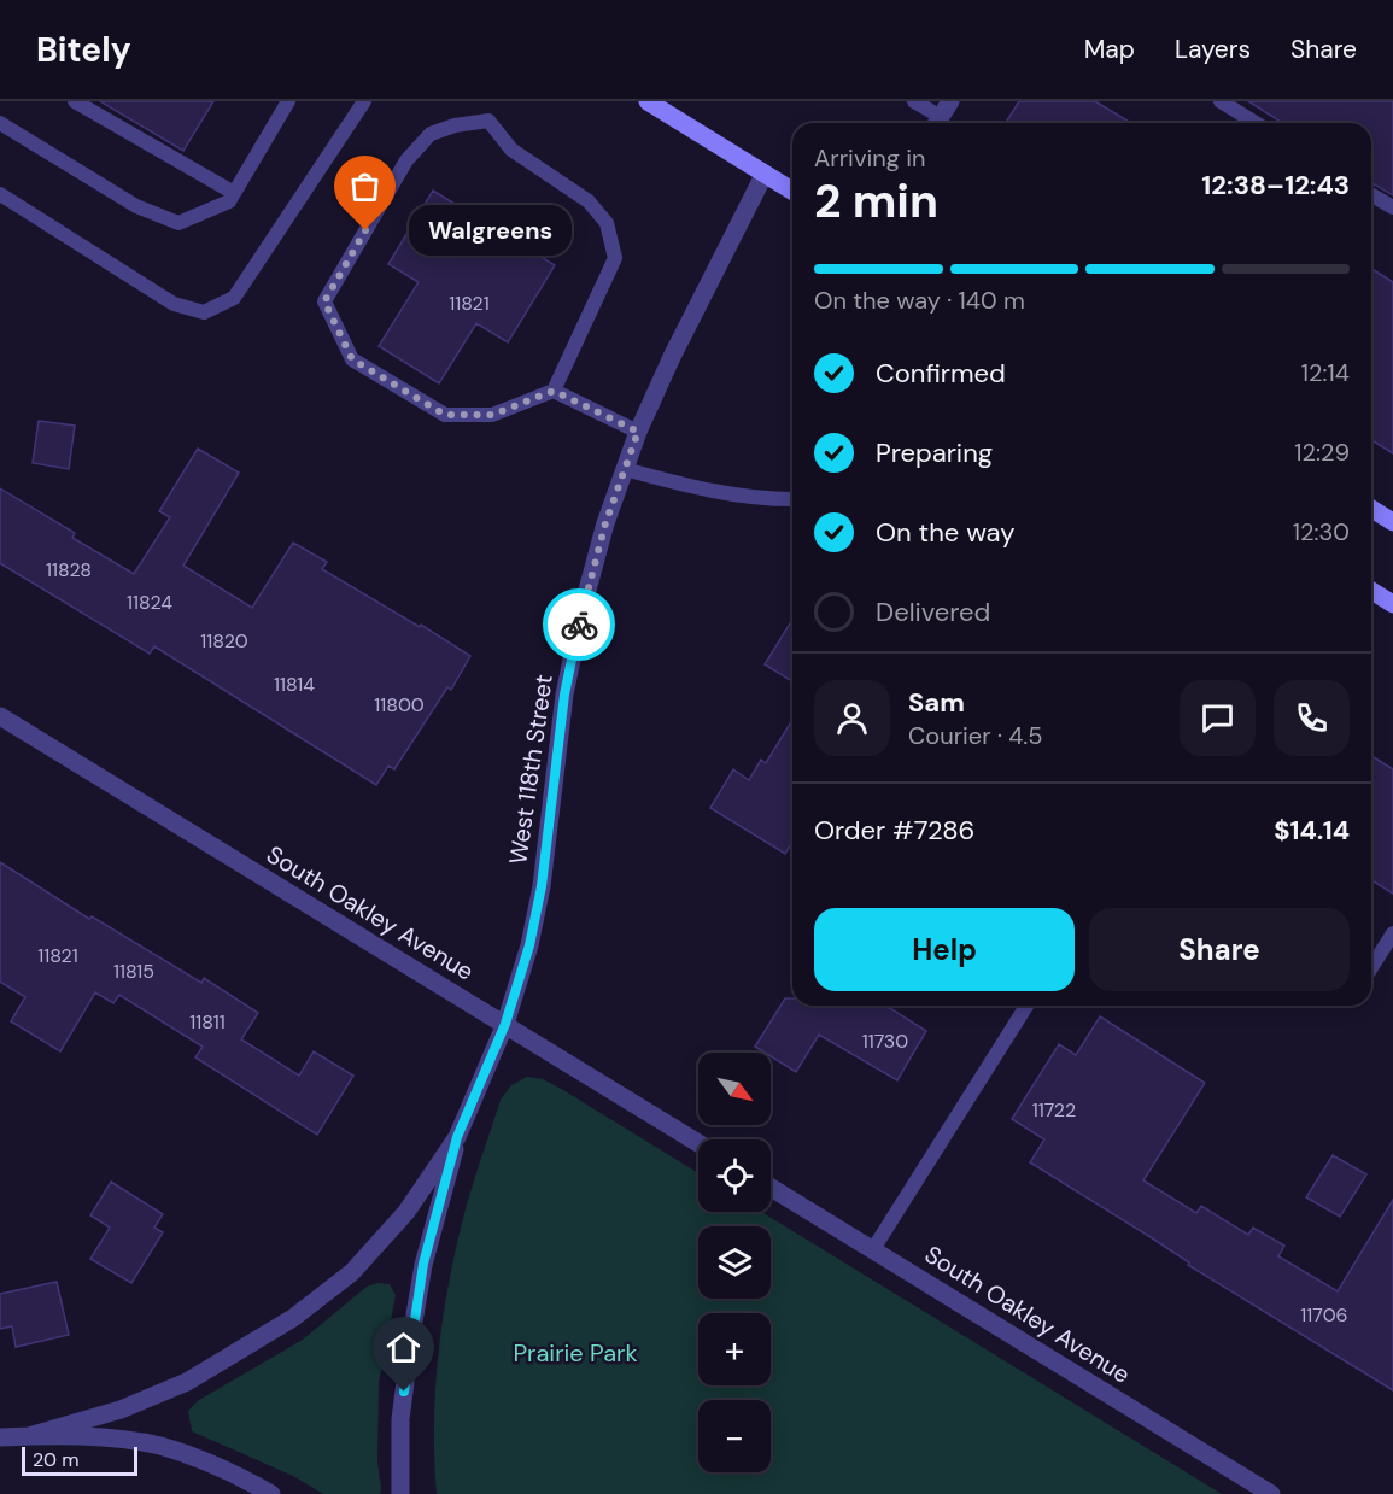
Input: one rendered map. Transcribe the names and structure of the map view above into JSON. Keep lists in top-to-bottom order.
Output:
{
  "streets": {
    "street": ["West 118th Street", "South Oakley Avenue"]
  },
  "crossings": [
    ["West 118th Street", "South Oakley Avenue"]
  ],
  "parks": ["Prairie Park"],
  "places": ["Walgreens"],
  "house_numbers": [
    "11821",
    "11828",
    "11824",
    "11820",
    "11814",
    "11800",
    "11821",
    "11815",
    "11811",
    "11730",
    "11722",
    "11706"
  ],
  "scale_bar": "20 m",
  "north": "bottom right",
  "page": {
    "header": "Bitely",
    "nav": ["Map", "Layers", "Share"],
    "heading": ["2 min", "Arriving in", "12:38–12:43"],
    "panel": [
      "Sam",
      "Courier · 4.5",
      "Order #7286",
      "$14.14"
    ],
    "bubble": "Walgreens",
    "bar": "On the way · 140 m",
    "list": [
      ["Confirmed", "12:14"],
      ["Preparing", "12:29"],
      ["On the way", "12:30"],
      "Delivered"
    ],
    "buttons": ["Help", "Share"],
    "map_buttons": ["+", "−"],
    "scale": "20 m"
  }
}
